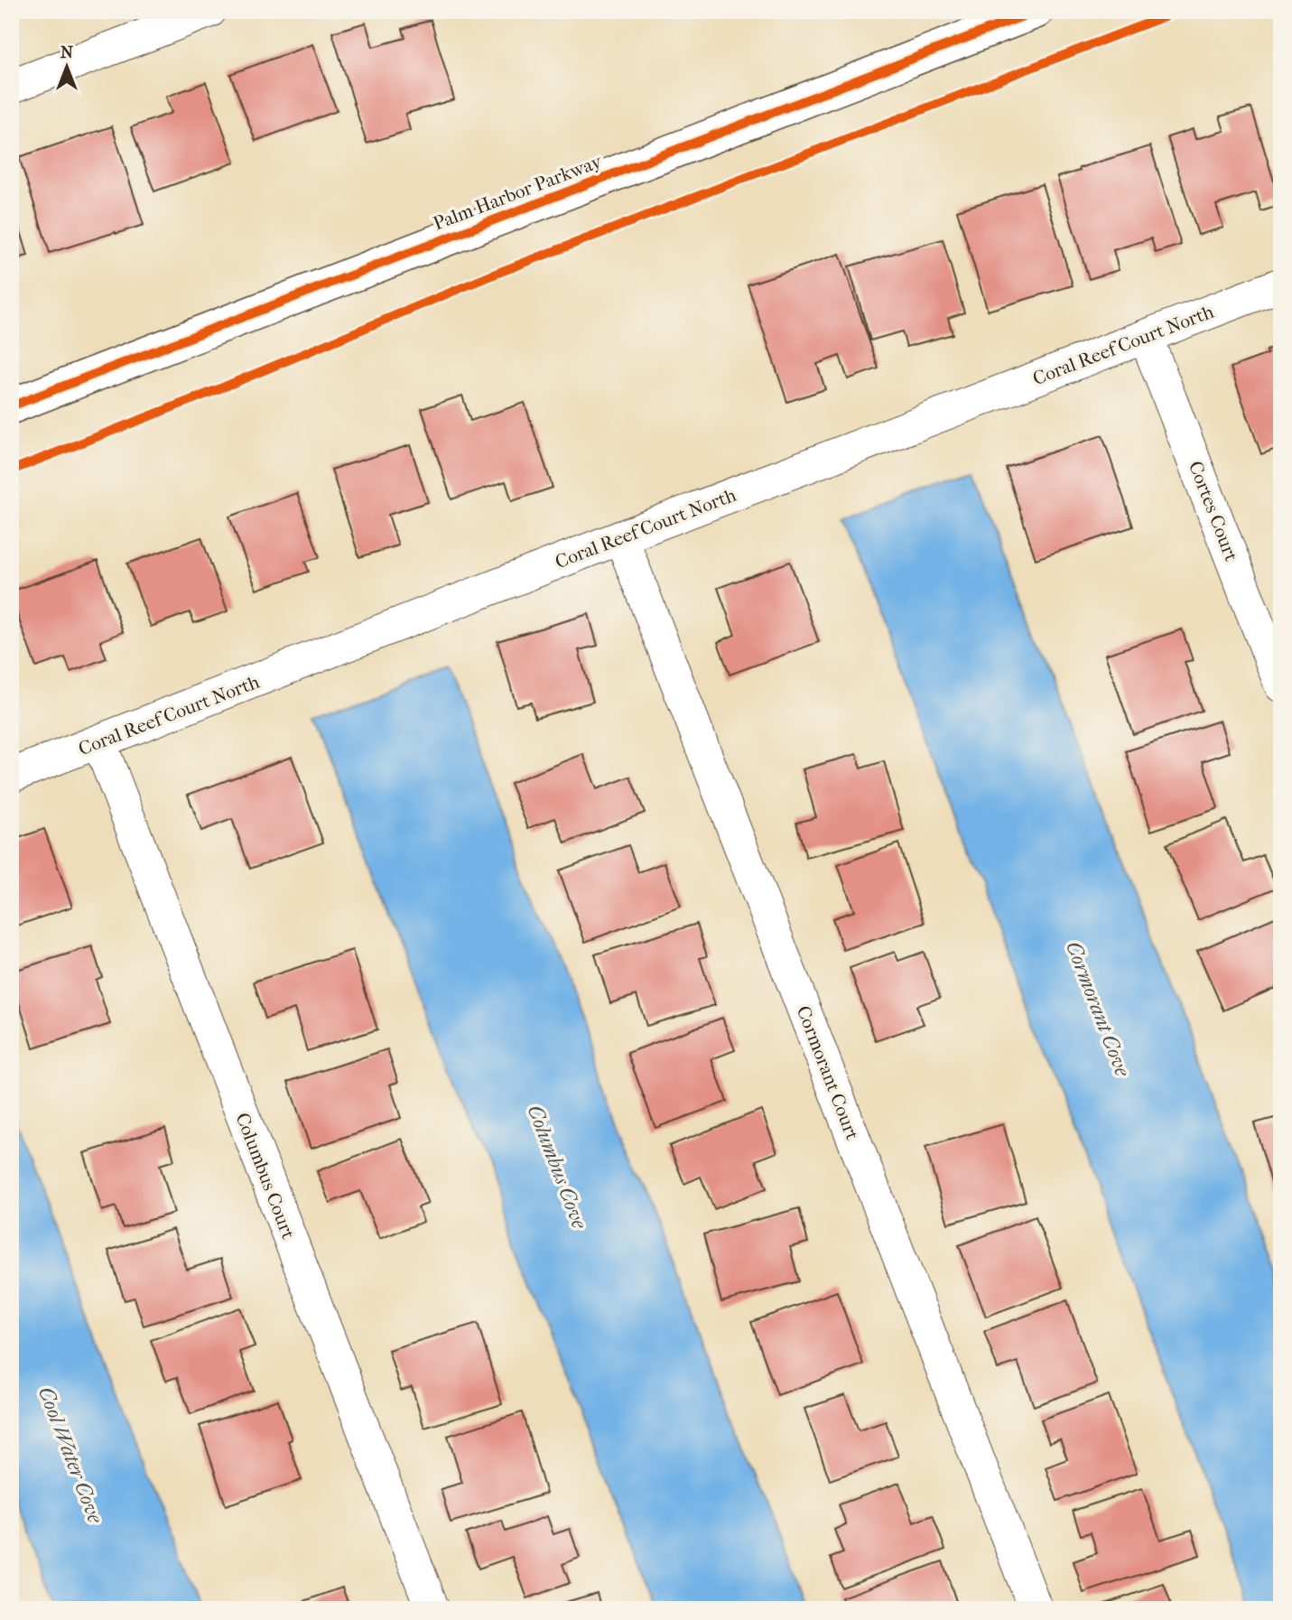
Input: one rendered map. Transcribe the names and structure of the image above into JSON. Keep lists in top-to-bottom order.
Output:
{
  "streets": {
    "street": [
      "Palm Harbor Parkway",
      "Coral Reef Court North",
      "Cortes Court",
      "Cormorant Court",
      "Columbus Court"
    ]
  },
  "crossings": [
    ["Coral Reef Court North", "Cortes Court"],
    ["Coral Reef Court North", "Cormorant Court"],
    ["Coral Reef Court North", "Columbus Court"]
  ],
  "water": ["Cormorant Cove", "Columbus Cove", "Cool Water Cove"],
  "north": "top"
}
